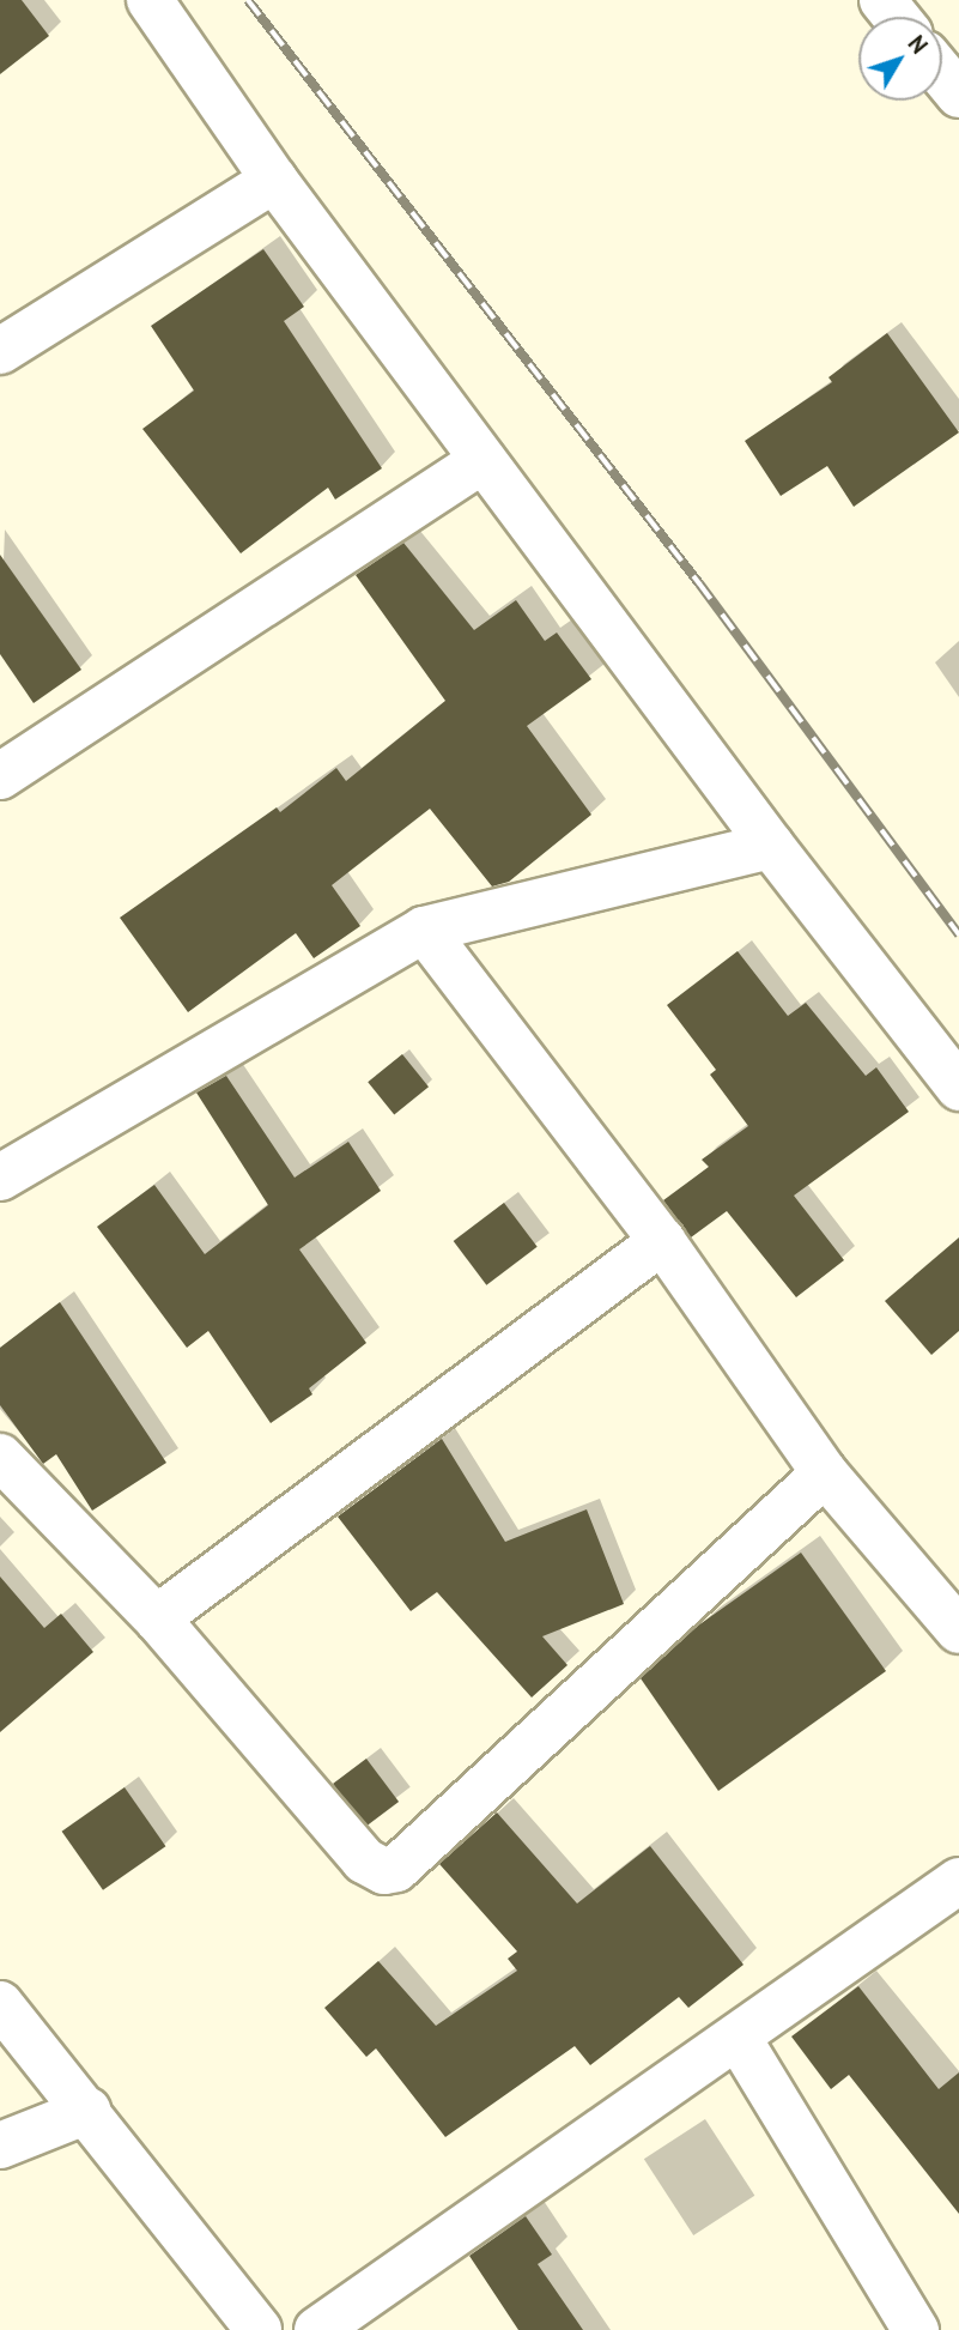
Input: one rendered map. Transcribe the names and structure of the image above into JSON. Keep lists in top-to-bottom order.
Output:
{
  "north": "top right"
}
